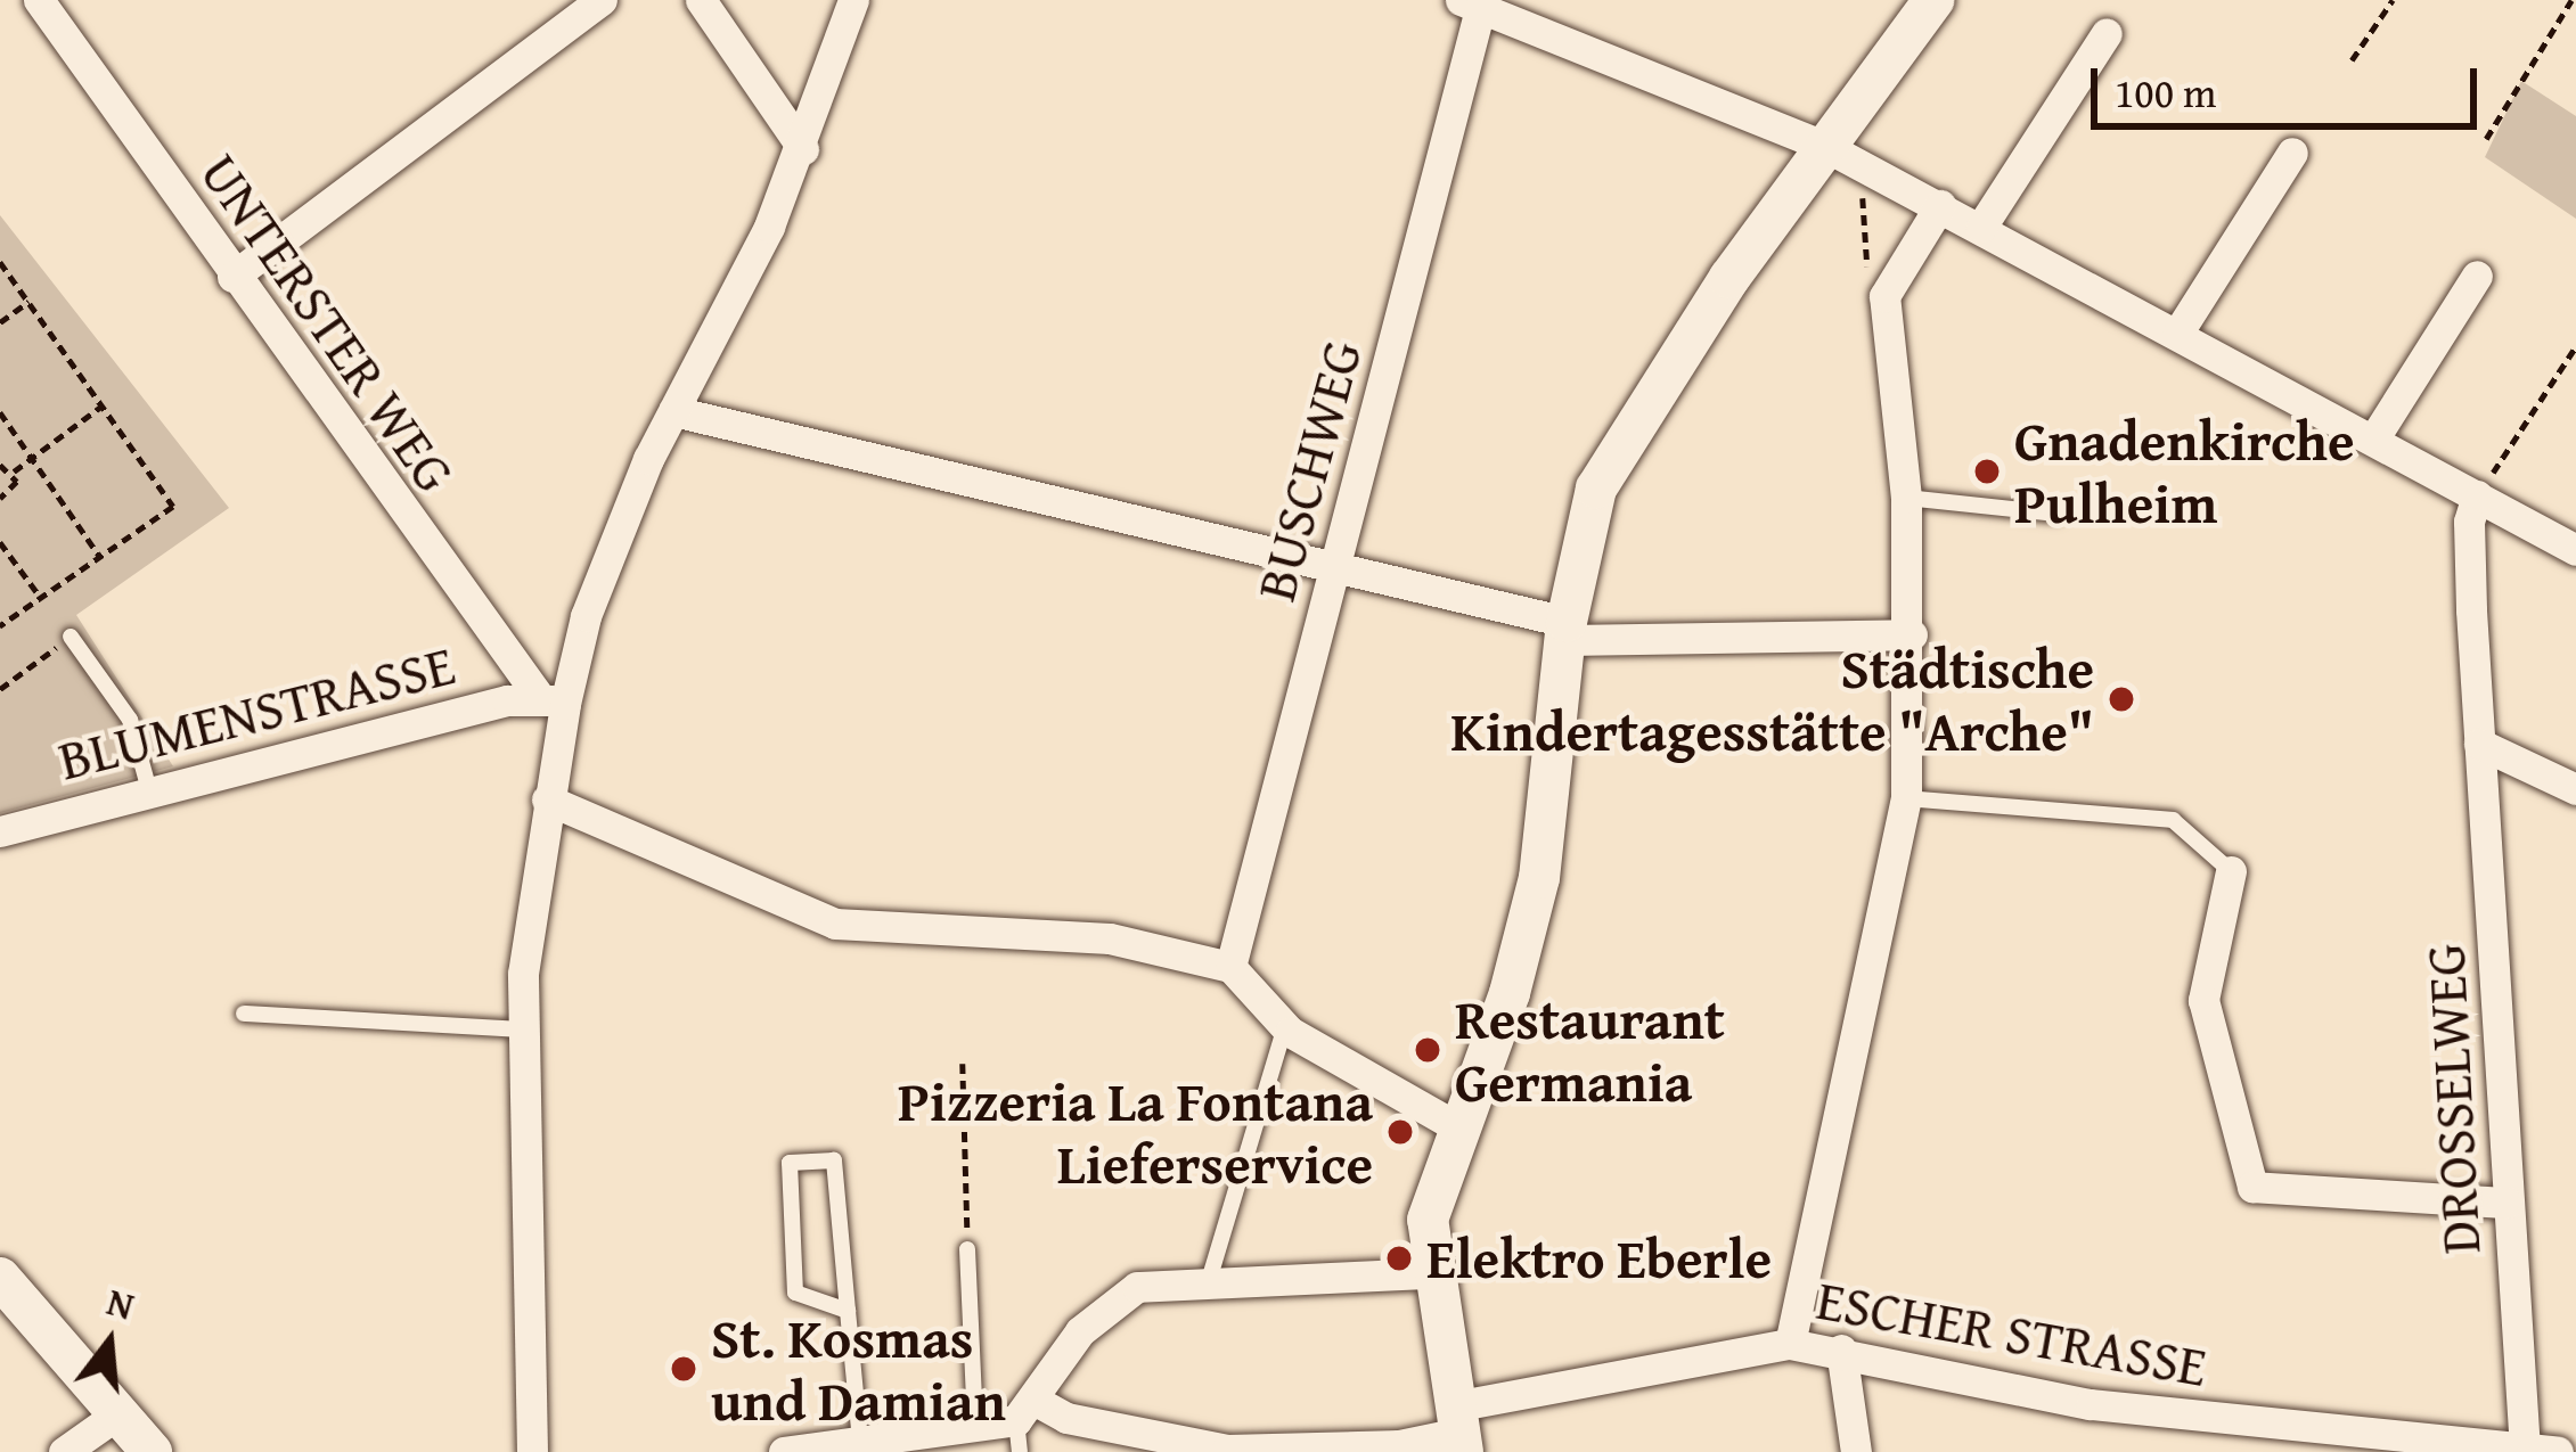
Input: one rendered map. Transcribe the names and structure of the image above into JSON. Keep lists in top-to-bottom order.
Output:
{
  "streets": {
    "street": [
      "UNTERSTER WEG",
      "BUSCHWEG",
      "BLUMENSTRASSE",
      "DROSSELWEG",
      "ESCHER STRASSE"
    ]
  },
  "crossings": [
    ["UNTERSTER WEG", "BLUMENSTRASSE"],
    ["DROSSELWEG", "ESCHER STRASSE"]
  ],
  "places": [
    "Gnadenkirche Pulheim",
    "Städtische Kindertagesstätte \"Arche\"",
    "Restaurant Germania",
    "Pizzeria La Fontana Lieferservice",
    "Elektro Eberle",
    "St. Kosmas und Damian"
  ],
  "scale_bar": "100 m",
  "north": "top"
}
